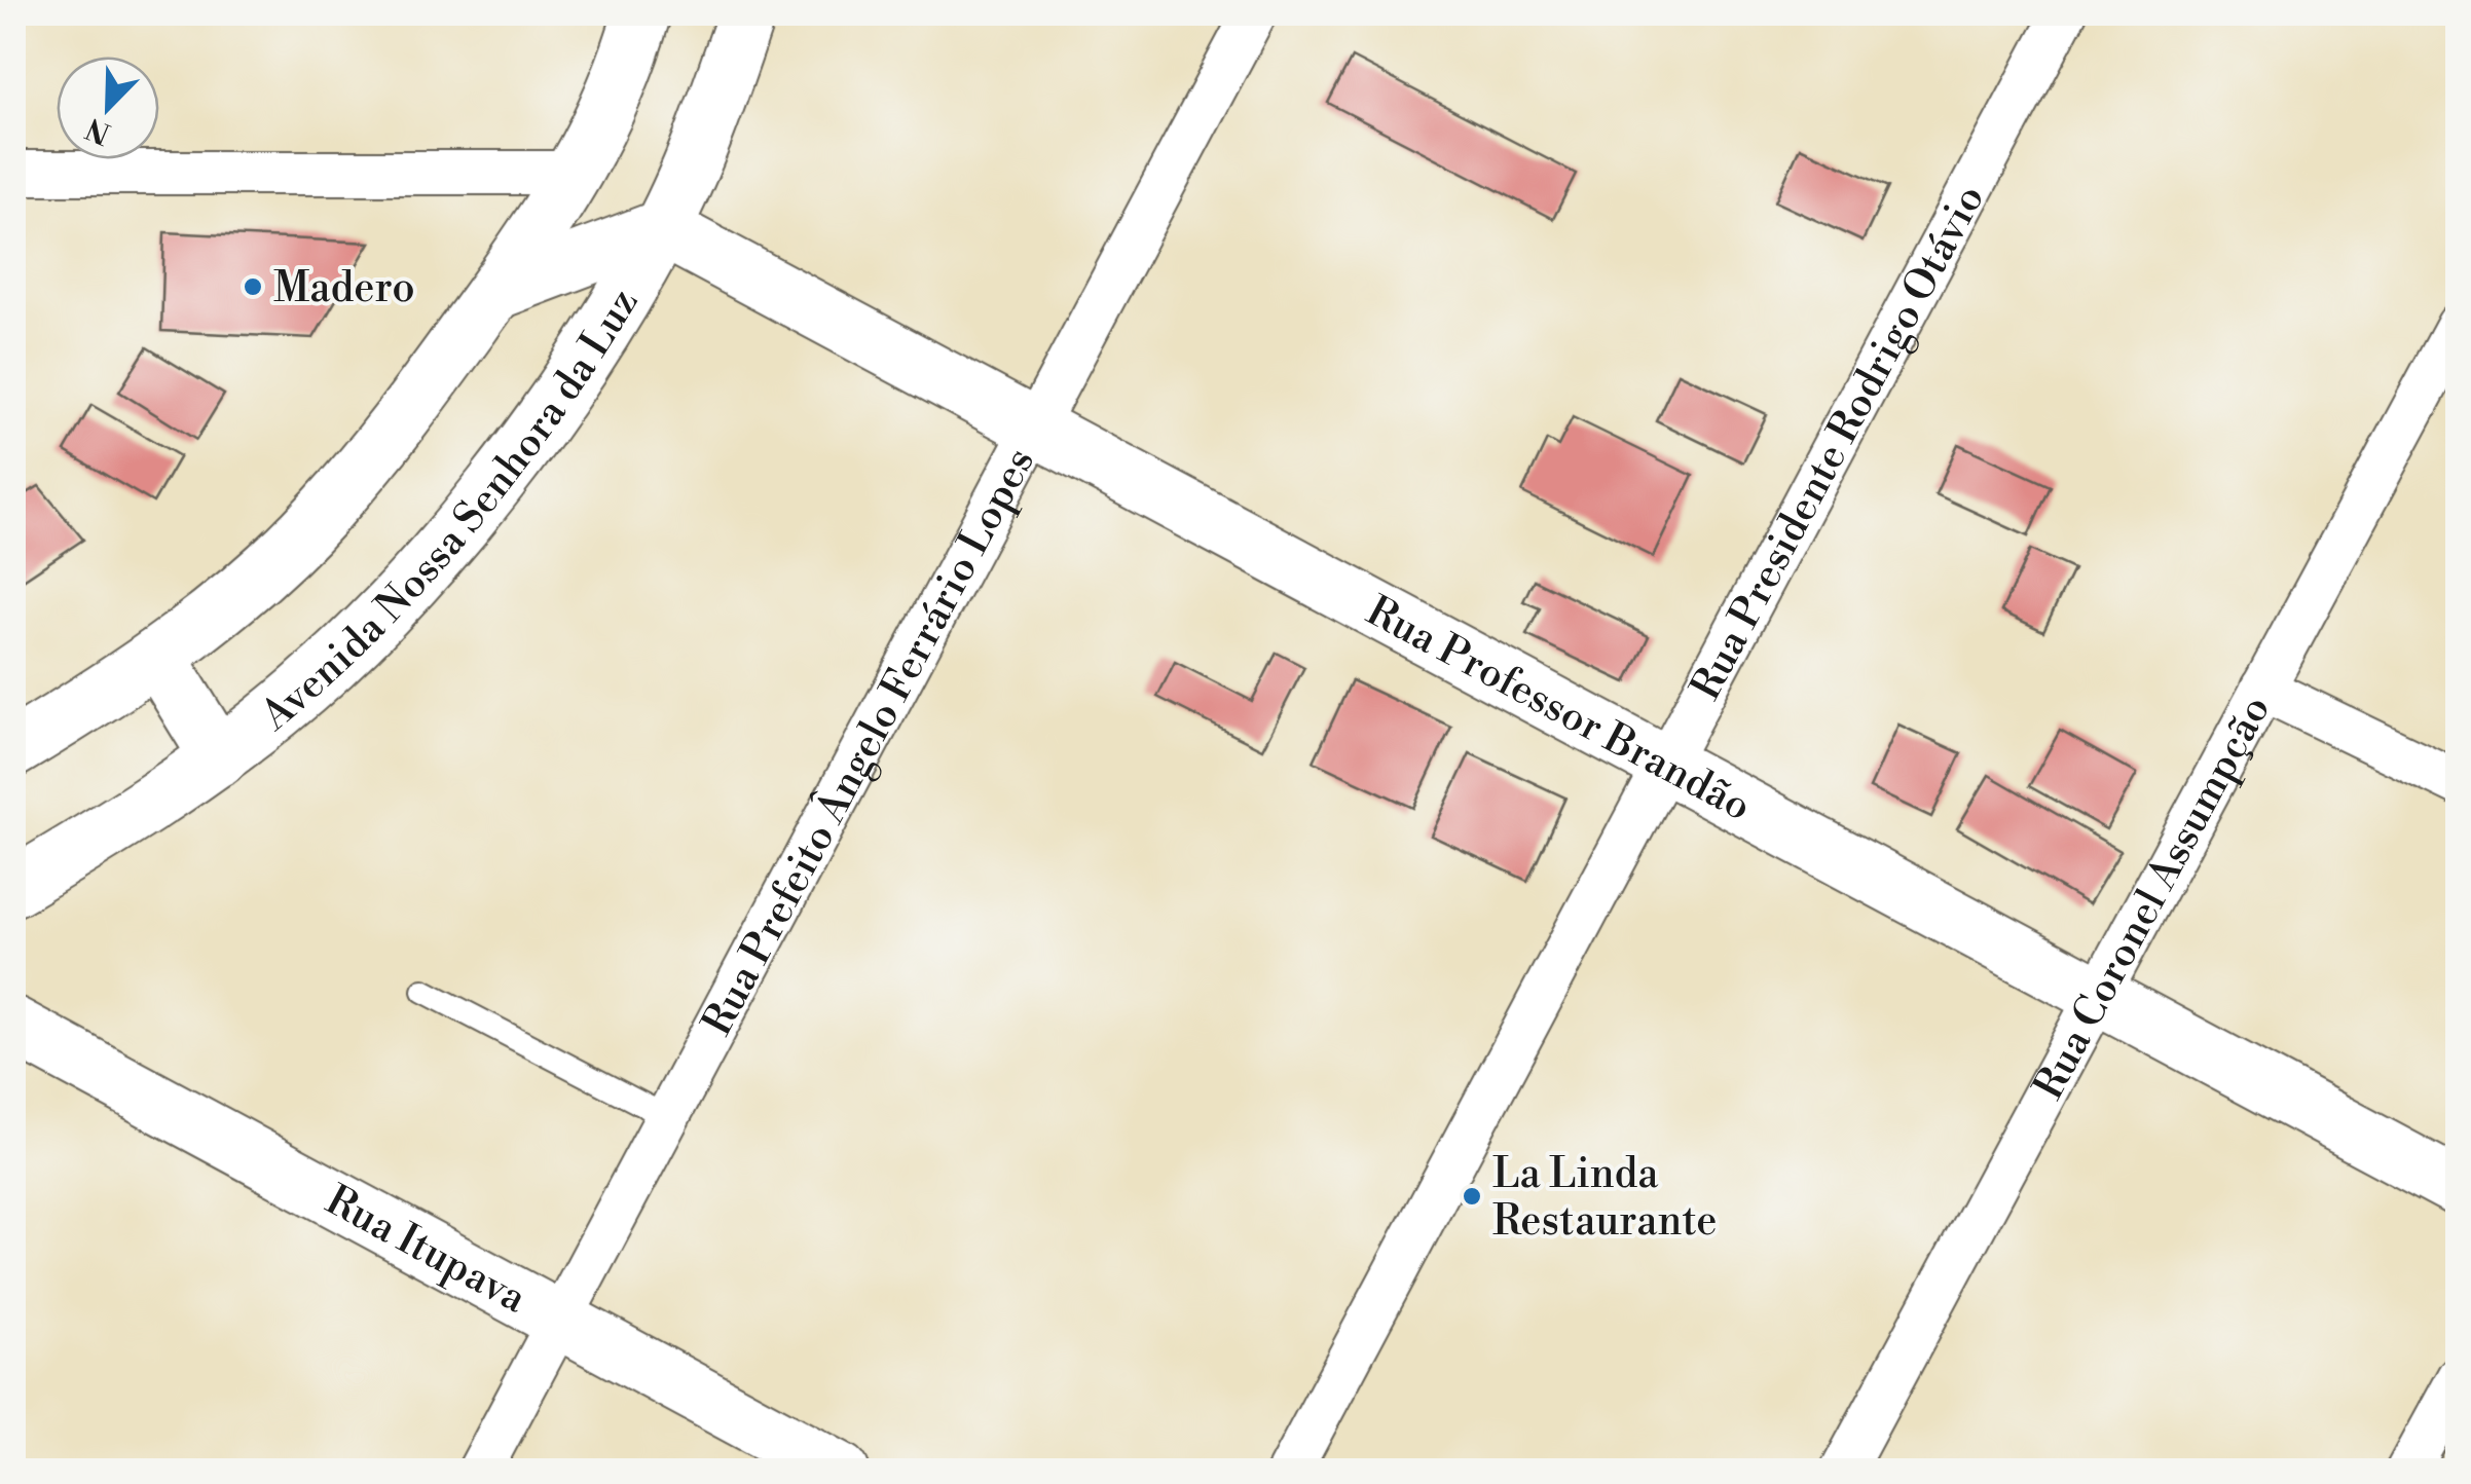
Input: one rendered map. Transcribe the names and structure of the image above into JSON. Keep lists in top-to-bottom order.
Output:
{
  "streets": {
    "main road": ["Avenida Nossa Senhora da Luz", "Rua Professor Brandão", "Rua Itupava"],
    "street": ["Rua Presidente Rodrigo Otávio", "Rua Prefeito Ângelo Ferrário Lopes", "Rua Coronel Assumpção"]
  },
  "crossings": [
    ["Rua Presidente Rodrigo Otávio", "Rua Professor Brandão"],
    ["Avenida Nossa Senhora da Luz", "Rua Professor Brandão"],
    ["Rua Professor Brandão", "Rua Prefeito Ângelo Ferrário Lopes"],
    ["Rua Professor Brandão", "Rua Coronel Assumpção"],
    ["Rua Prefeito Ângelo Ferrário Lopes", "Rua Itupava"]
  ],
  "places": ["Madero", "La Linda Restaurante"],
  "north": "bottom left"
}
